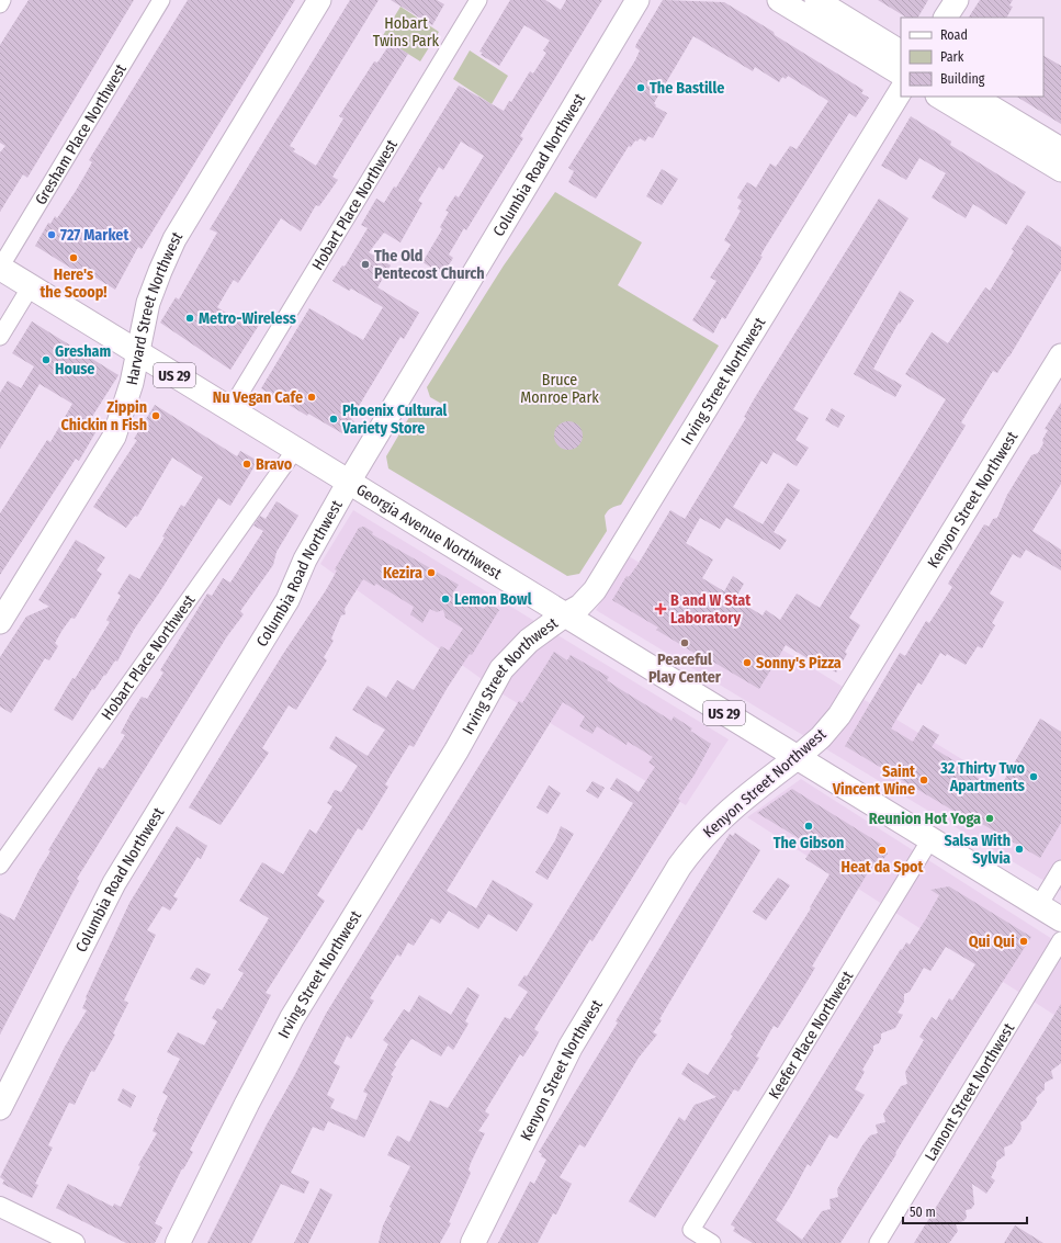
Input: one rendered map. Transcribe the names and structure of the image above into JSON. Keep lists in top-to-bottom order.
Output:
{
  "streets": {
    "main road": [
      "Columbia Road Northwest",
      "Harvard Street Northwest",
      "US 29",
      "Irving Street Northwest",
      "Kenyon Street Northwest",
      "Georgia Avenue Northwest"
    ],
    "street": [
      "Gresham Place Northwest",
      "Hobart Place Northwest",
      "Keefer Place Northwest",
      "Lamont Street Northwest"
    ]
  },
  "crossings": [
    ["Gresham Place Northwest", "Georgia Avenue Northwest"],
    ["Columbia Road Northwest", "Georgia Avenue Northwest"],
    ["Hobart Place Northwest", "Georgia Avenue Northwest"],
    ["Harvard Street Northwest", "Georgia Avenue Northwest"],
    ["Irving Street Northwest", "Georgia Avenue Northwest"],
    ["Kenyon Street Northwest", "Georgia Avenue Northwest"],
    ["Georgia Avenue Northwest", "Keefer Place Northwest"]
  ],
  "parks": ["Hobart Twins Park", "Bruce Monroe Park"],
  "places": {
    "other": [
      "The Bastille",
      "727 Market",
      "Here's the Scoop!",
      "The Old Pentecost Church",
      "Metro-Wireless",
      "Gresham House",
      "Nu Vegan Cafe",
      "Zippin Chickin n Fish",
      "Phoenix Cultural Variety Store",
      "Bravo",
      "Kezira",
      "Lemon Bowl",
      "Peaceful Play Center",
      "Sonny's Pizza",
      "32 Thirty Two Apartments",
      "Saint Vincent Wine",
      "Reunion Hot Yoga",
      "The Gibson",
      "Salsa With Sylvia",
      "Heat da Spot",
      "Qui Qui"
    ],
    "health": ["B and W Stat Laboratory"]
  },
  "legend": ["Road", "Park", "Building"],
  "scale_bar": "50 m"
}
